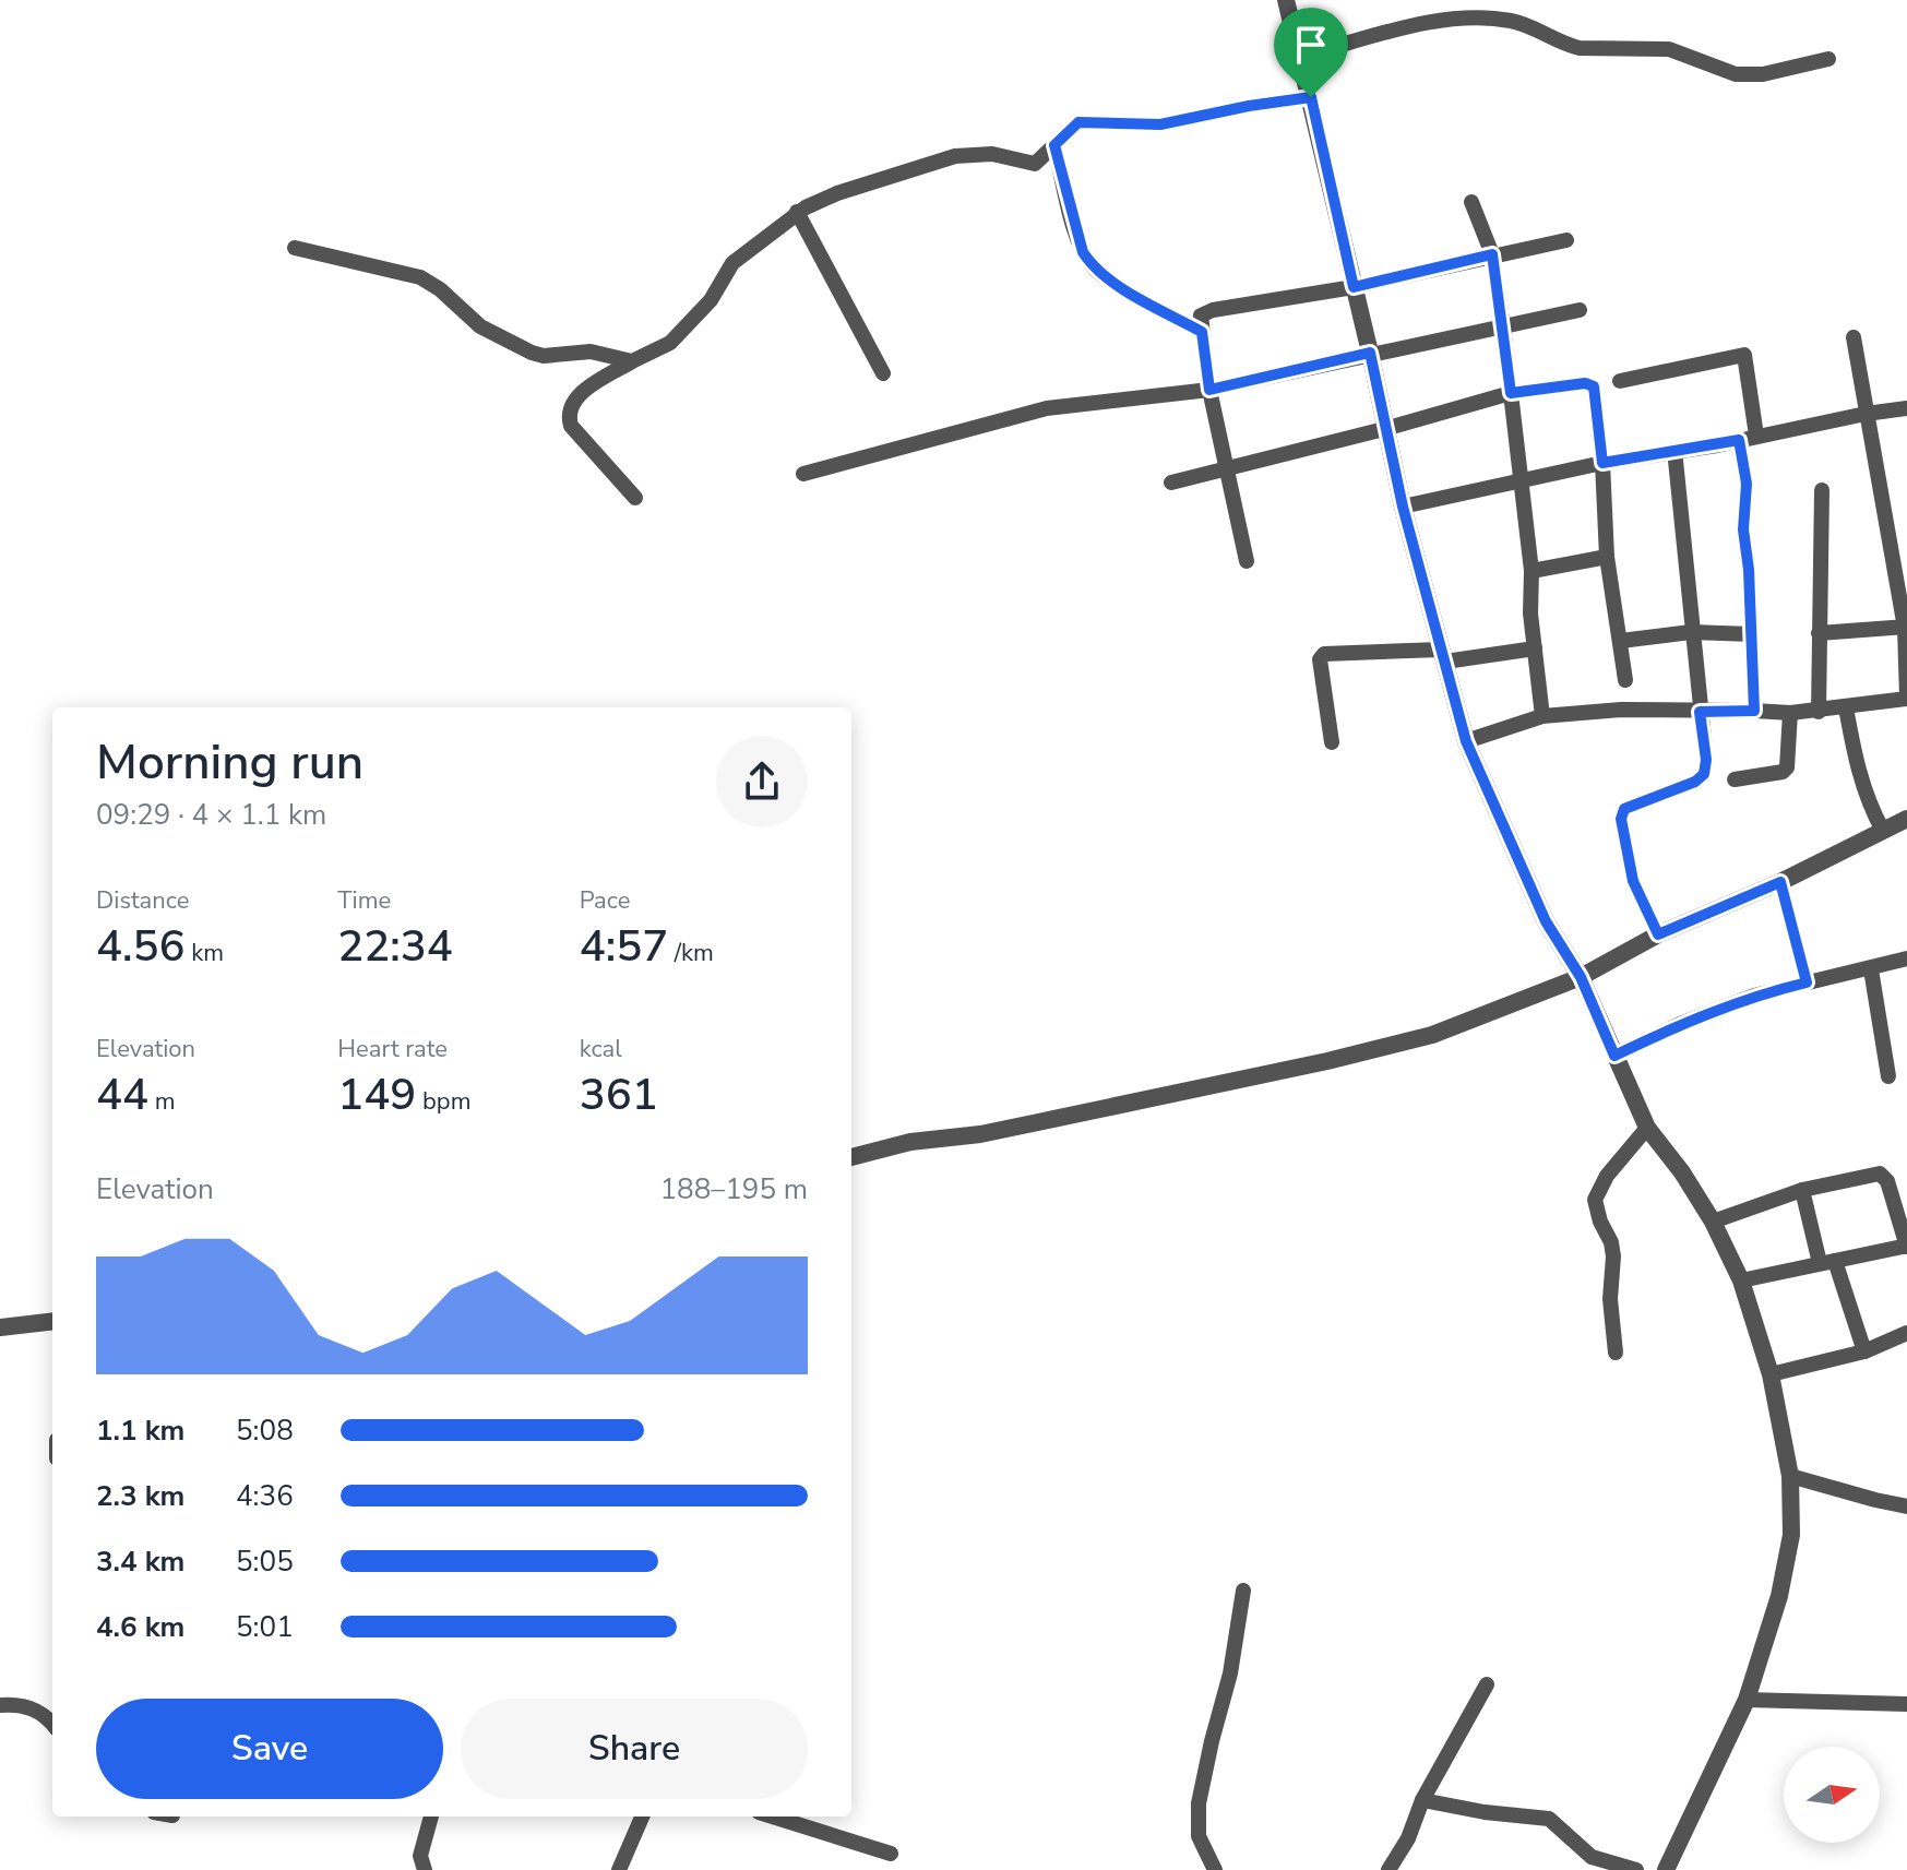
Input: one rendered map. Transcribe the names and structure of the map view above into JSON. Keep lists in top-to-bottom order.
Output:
{
  "north": "right",
  "page": {
    "heading": ["Morning run", "09:29 · 4 × 1.1 km"],
    "stats": [
      ["Distance", "4.56 km"],
      ["Time", "22:34"],
      ["Pace", "4:57 /km"],
      ["Elevation", "44 m"],
      ["Heart rate", "149 bpm"],
      ["kcal", "361"]
    ],
    "chart": ["Elevation", "188–195 m"],
    "list": [
      {
        "name": "1.1 km",
        "note": "5:08"
      },
      {
        "name": "2.3 km",
        "note": "4:36"
      },
      {
        "name": "3.4 km",
        "note": "5:05"
      },
      {
        "name": "4.6 km",
        "note": "5:01"
      }
    ],
    "buttons": ["Save", "Share"]
  }
}
